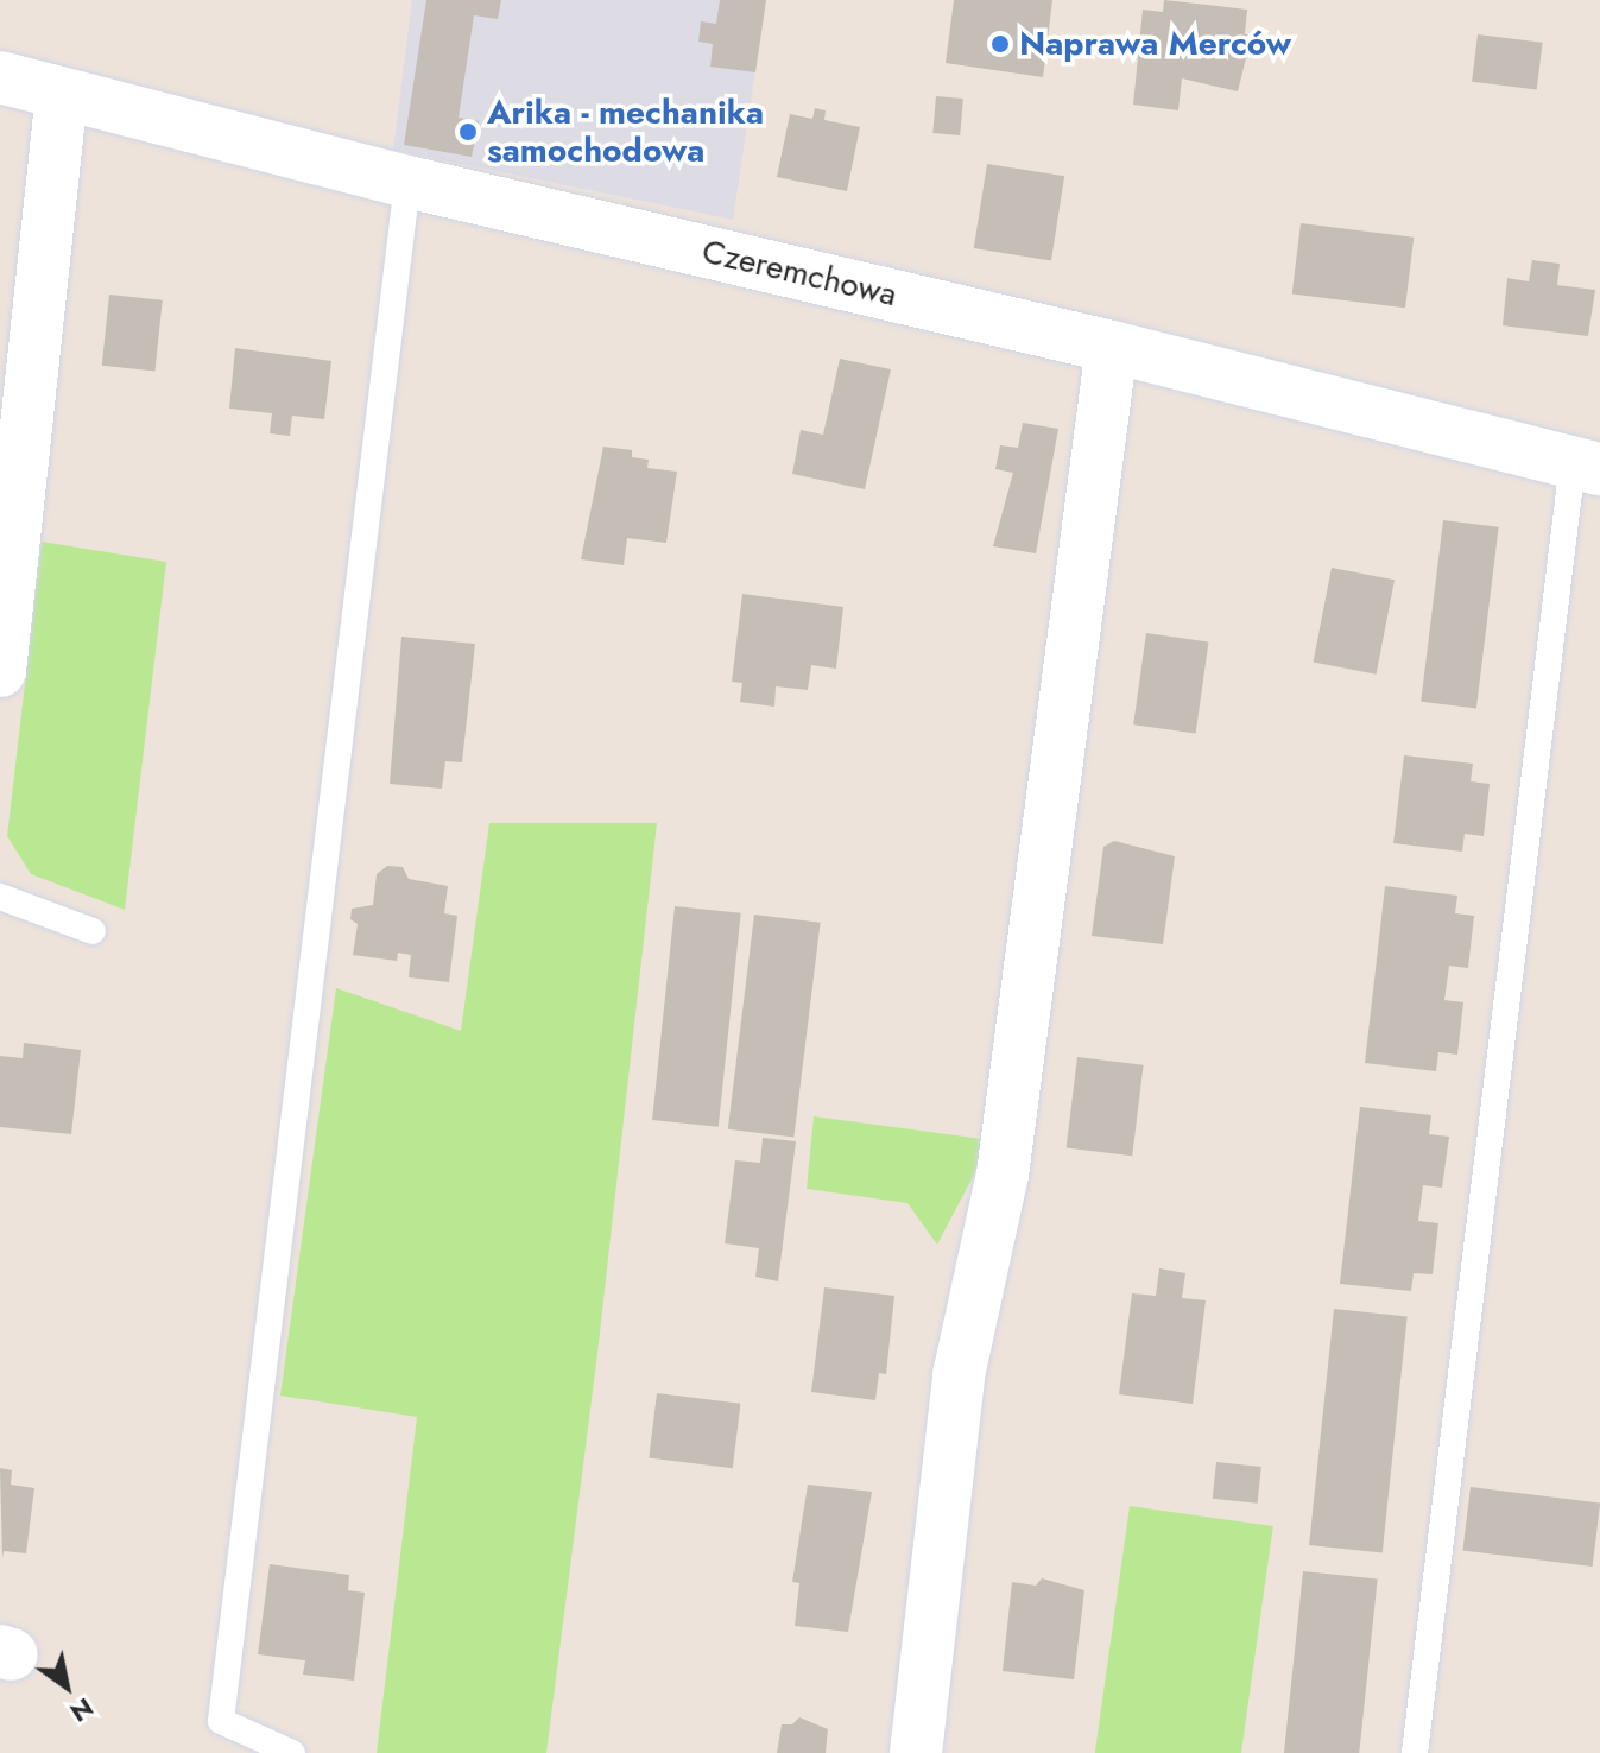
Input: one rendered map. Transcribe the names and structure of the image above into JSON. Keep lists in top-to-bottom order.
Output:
{
  "streets": {
    "street": ["Czeremchowa"]
  },
  "places": ["Naprawa Merców", "Arika - mechanika samochodowa"],
  "north": "bottom right"
}
